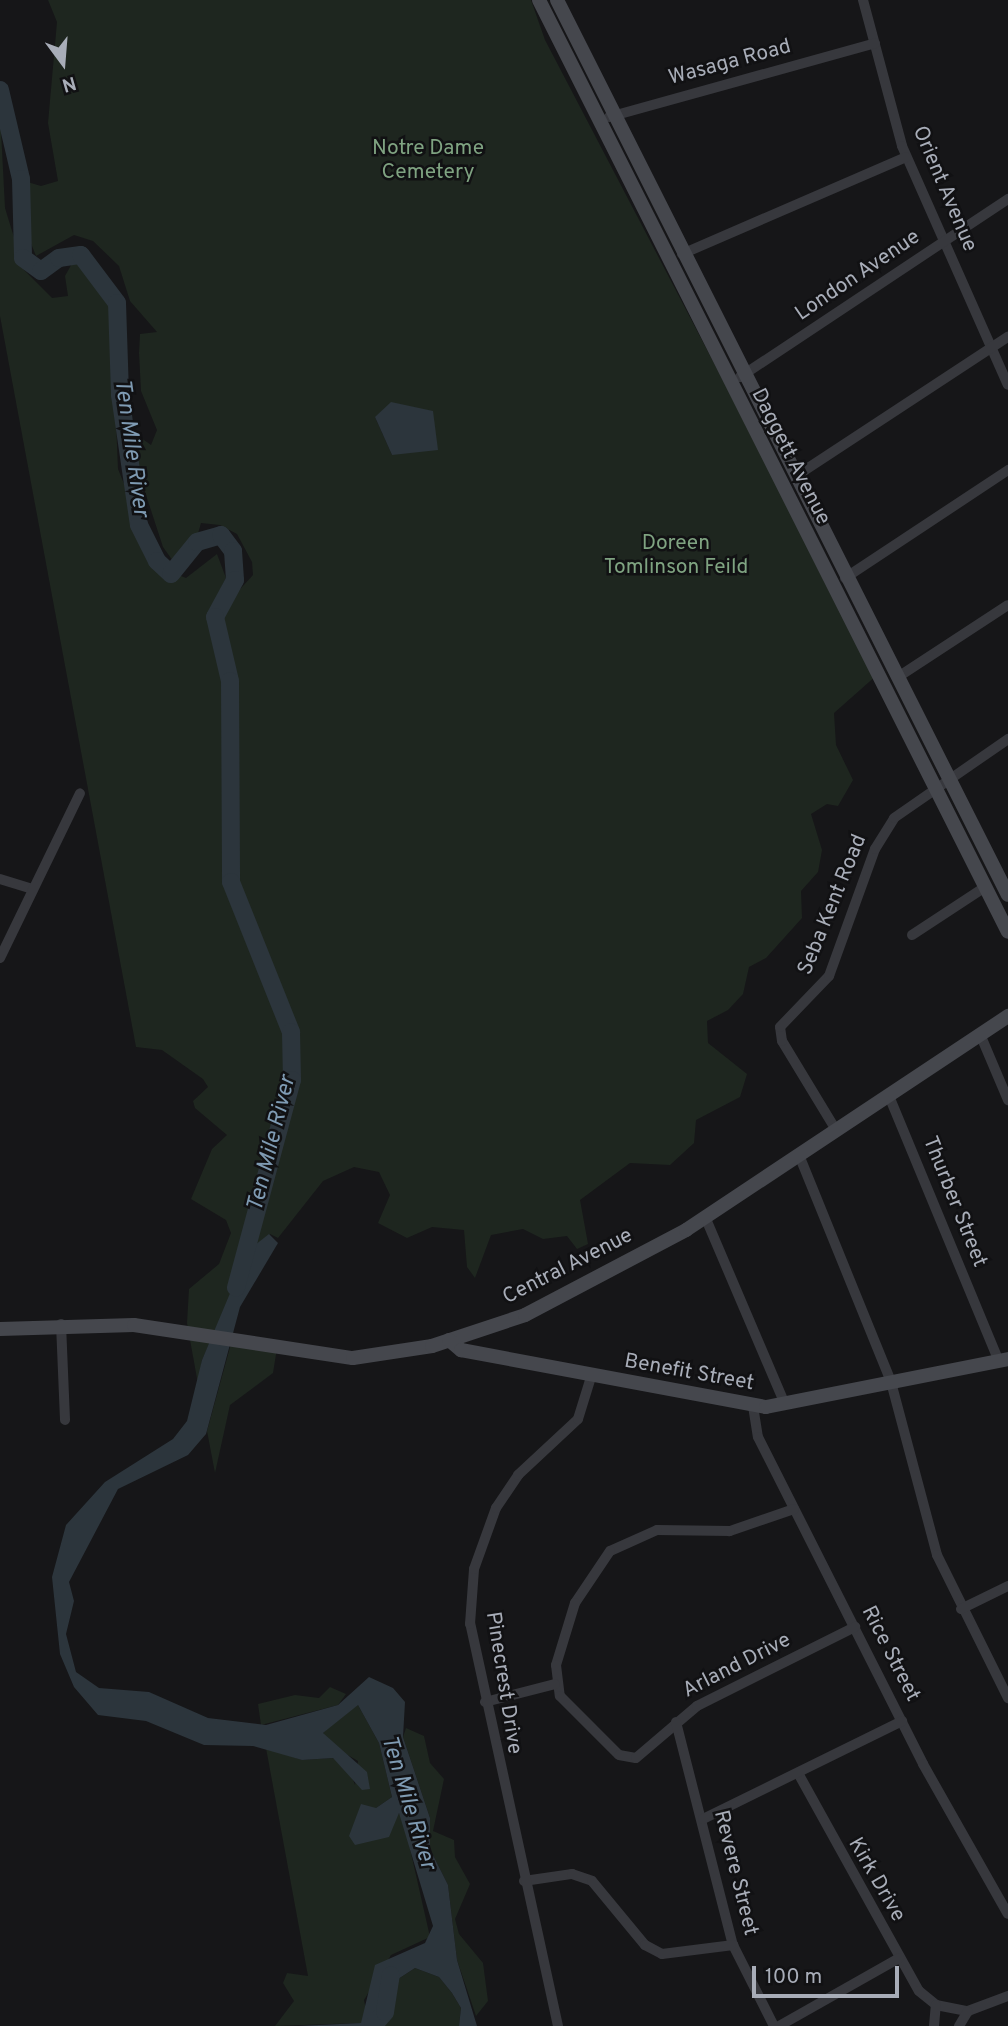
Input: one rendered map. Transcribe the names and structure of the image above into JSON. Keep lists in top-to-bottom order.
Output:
{
  "streets": {
    "street": [
      "Wasaga Road",
      "Orient Avenue",
      "London Avenue",
      "Daggett Avenue",
      "Seba Kent Road",
      "Thurber Street",
      "Central Avenue",
      "Benefit Street",
      "Rice Street",
      "Arland Drive",
      "Pinecrest Drive",
      "Revere Street",
      "Kirk Drive"
    ]
  },
  "crossings": [
    ["Wasaga Road", "Orient Avenue"],
    ["Wasaga Road", "Daggett Avenue"],
    ["Orient Avenue", "London Avenue"],
    ["London Avenue", "Daggett Avenue"],
    ["Daggett Avenue", "Seba Kent Road"],
    ["Seba Kent Road", "Central Avenue"],
    ["Thurber Street", "Central Avenue"],
    ["Thurber Street", "Benefit Street"],
    ["Central Avenue", "Benefit Street"],
    ["Benefit Street", "Rice Street"],
    ["Benefit Street", "Pinecrest Drive"],
    ["Rice Street", "Arland Drive"],
    ["Arland Drive", "Revere Street"]
  ],
  "water": ["Ten Mile River"],
  "parks": ["Notre Dame Cemetery", "Doreen Tomlinson Feild"],
  "scale_bar": "100 m",
  "north": "bottom"
}
